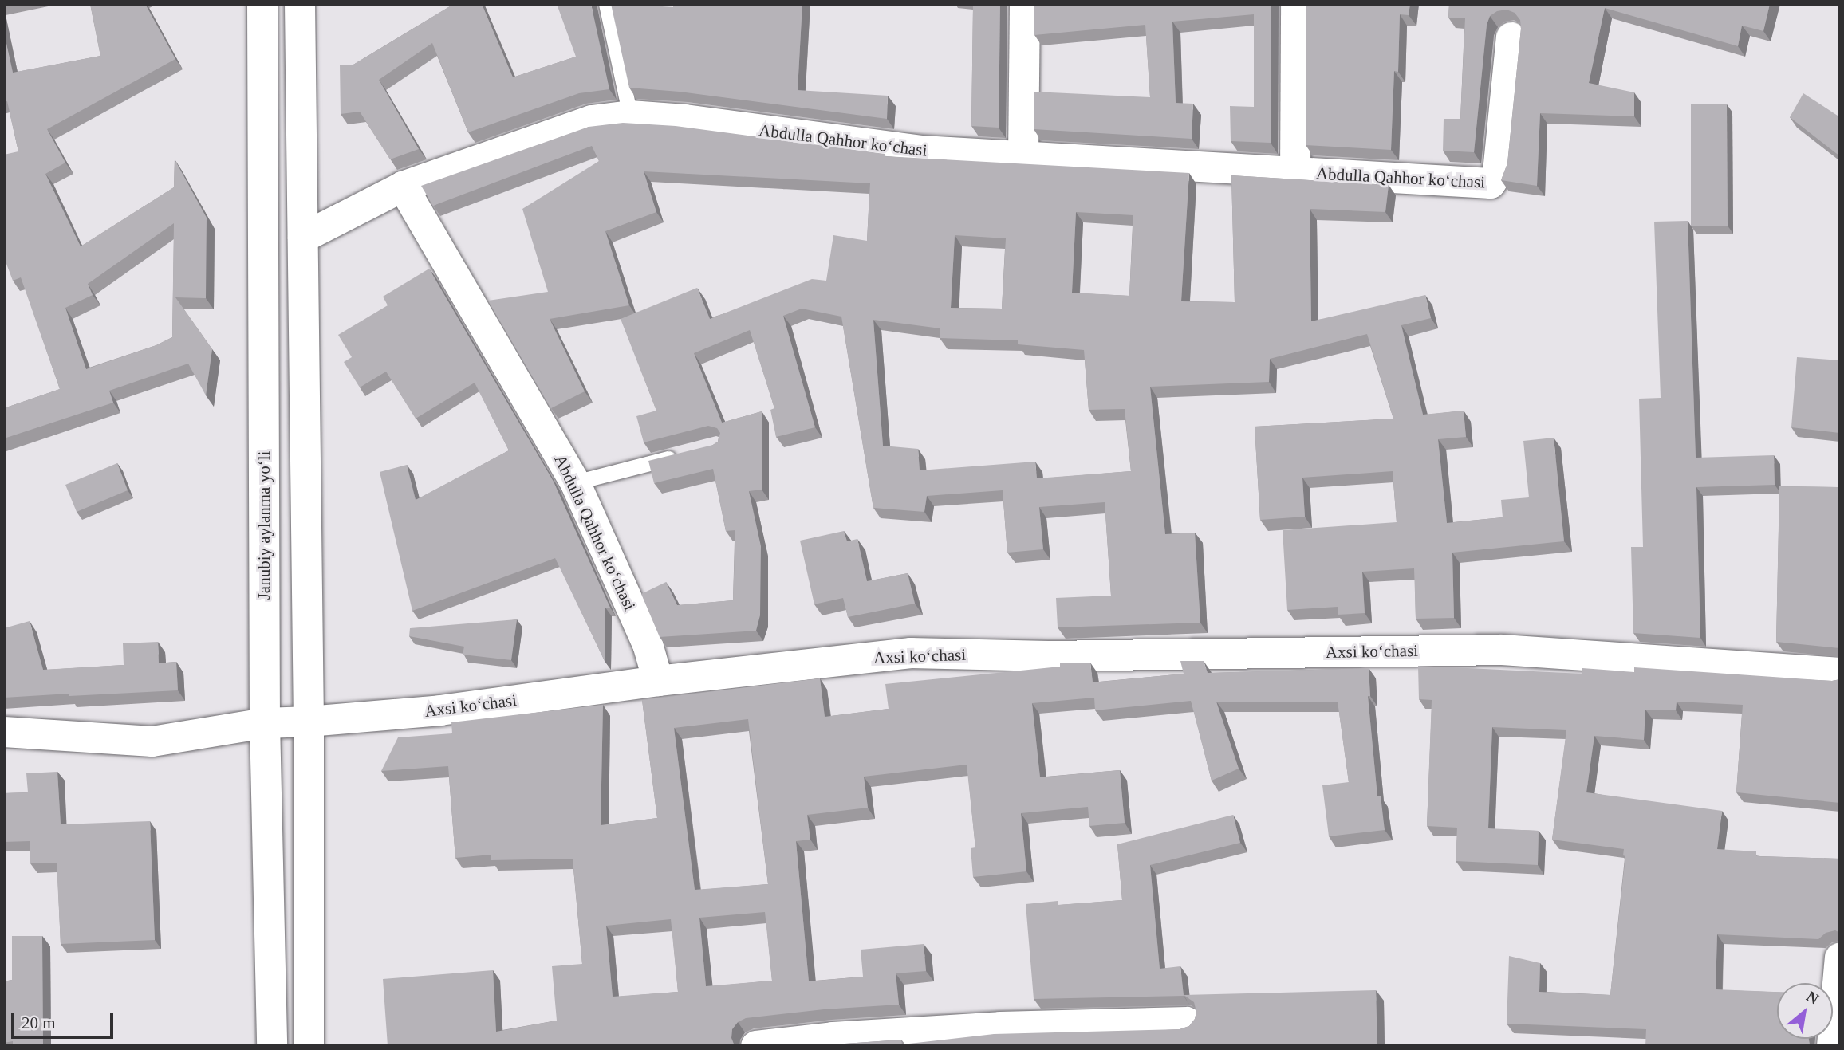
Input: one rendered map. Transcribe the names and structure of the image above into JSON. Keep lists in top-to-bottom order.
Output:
{
  "streets": {
    "main road": ["Abdulla Qahhor koʻchasi", "Janubiy aylanma yoʻli", "Axsi koʻchasi"]
  },
  "crossings": [
    ["Abdulla Qahhor koʻchasi", "Axsi koʻchasi"],
    ["Janubiy aylanma yoʻli", "Axsi koʻchasi"]
  ],
  "scale_bar": "20 m",
  "north": "top right"
}
